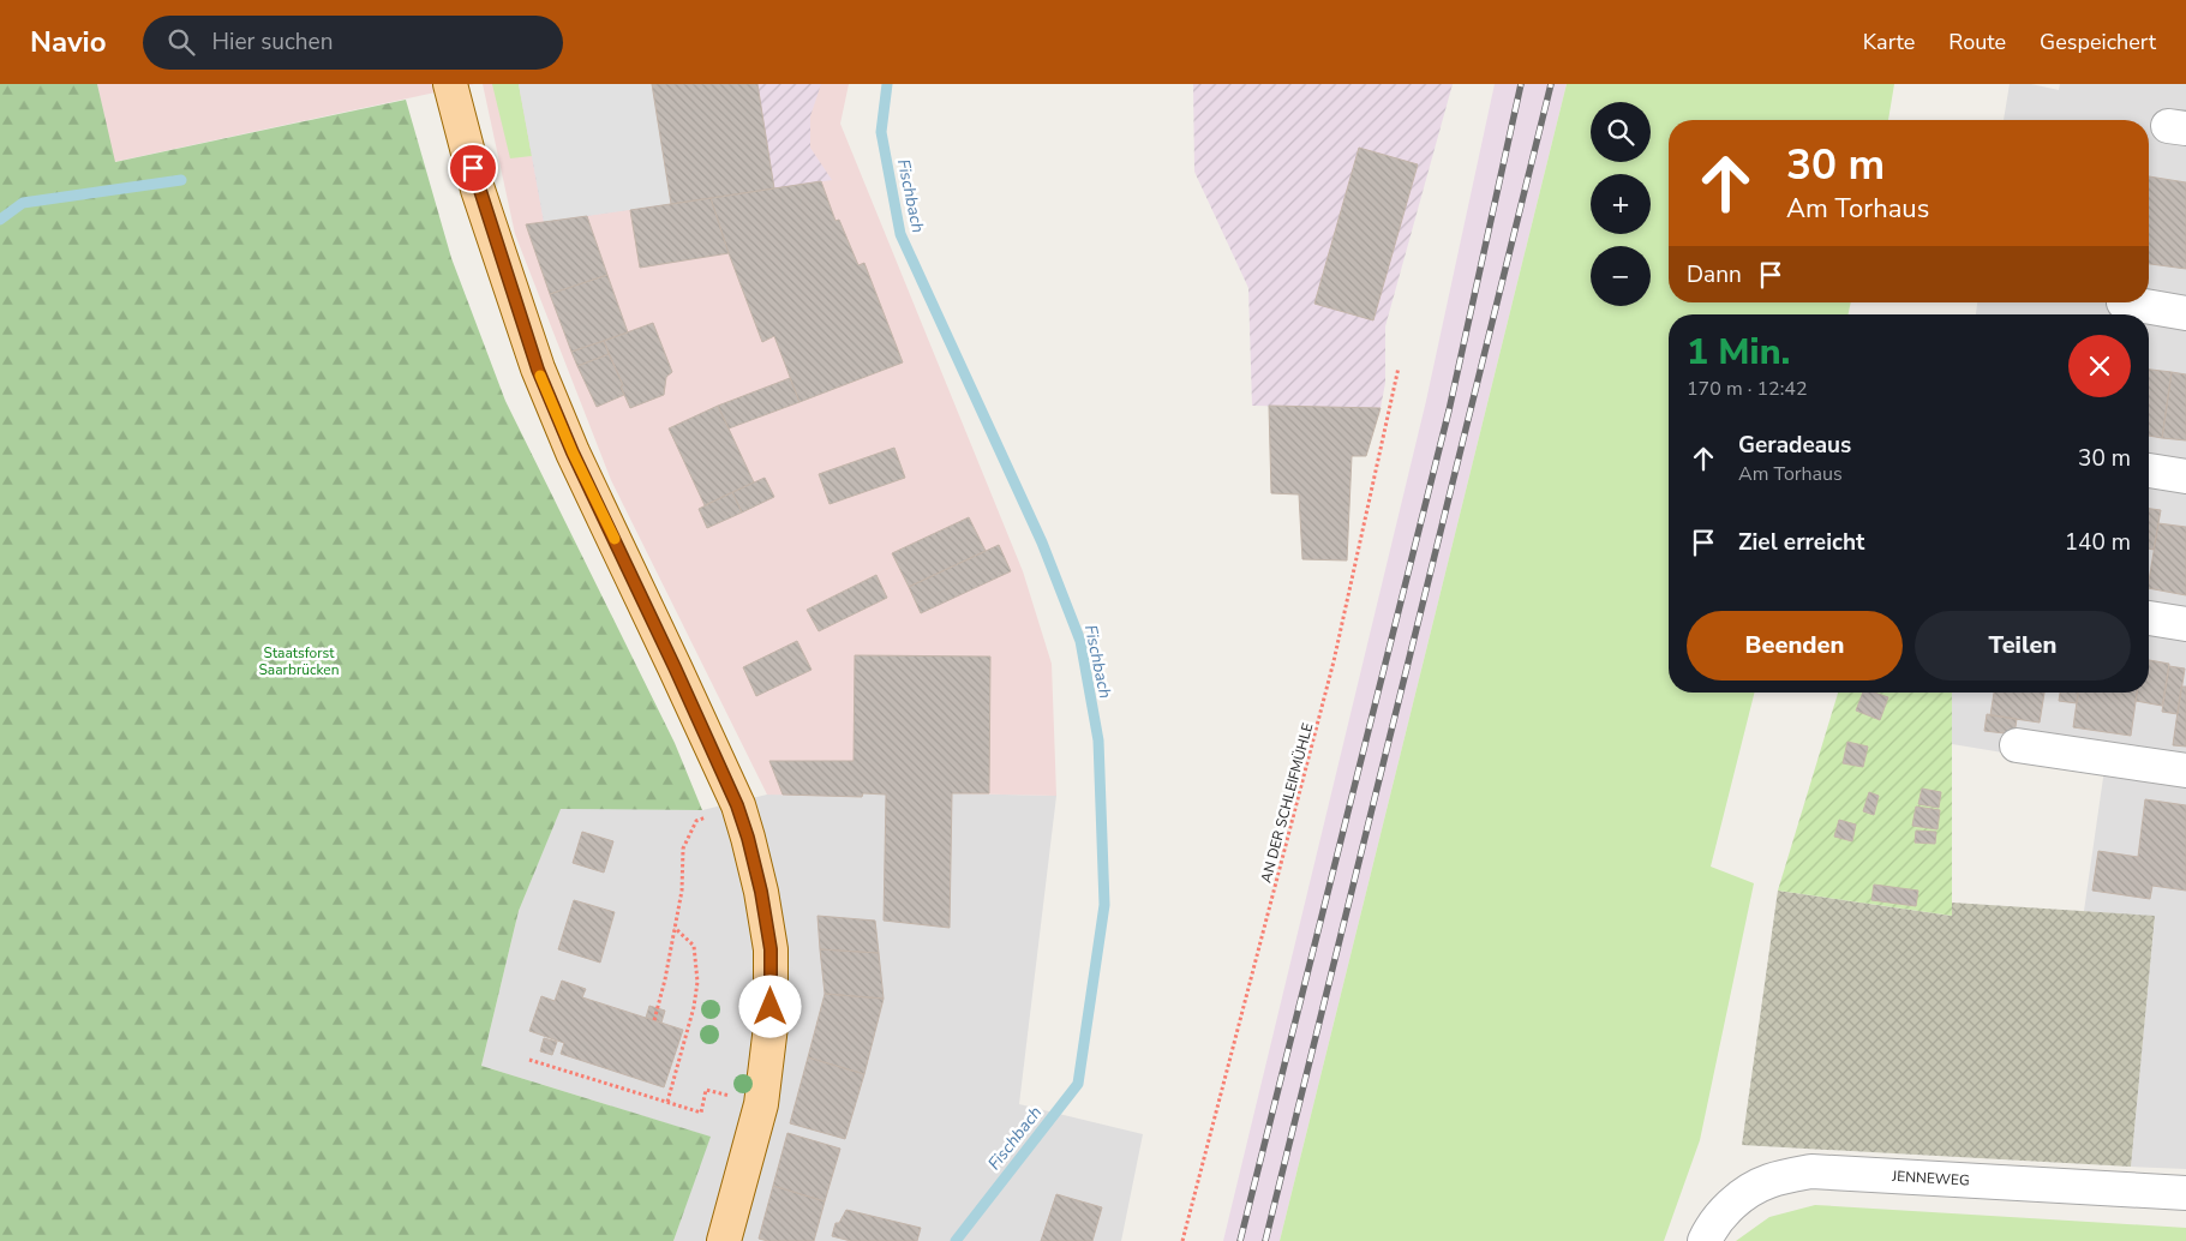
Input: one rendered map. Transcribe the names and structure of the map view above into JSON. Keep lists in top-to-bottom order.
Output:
{
  "streets": {
    "street": ["JENNEWEG"],
    "path": ["AN DER SCHLEIFMÜHLE"]
  },
  "water": ["Fischbach"],
  "parks": ["Staatsforst Saarbrücken"],
  "page": {
    "header": "Navio",
    "search": "Hier suchen",
    "nav": ["Karte", "Route", "Gespeichert"],
    "map_buttons": ["+", "−"],
    "turn": ["30 m", "Am Torhaus"],
    "then": "Dann",
    "heading": ["1 Min.", "170 m · 12:42"],
    "list": [
      {
        "name": "Geradeaus",
        "note": "Am Torhaus",
        "value": "30 m"
      },
      {
        "name": "Ziel erreicht",
        "value": "140 m"
      }
    ],
    "buttons": ["Beenden", "Teilen"]
  }
}
